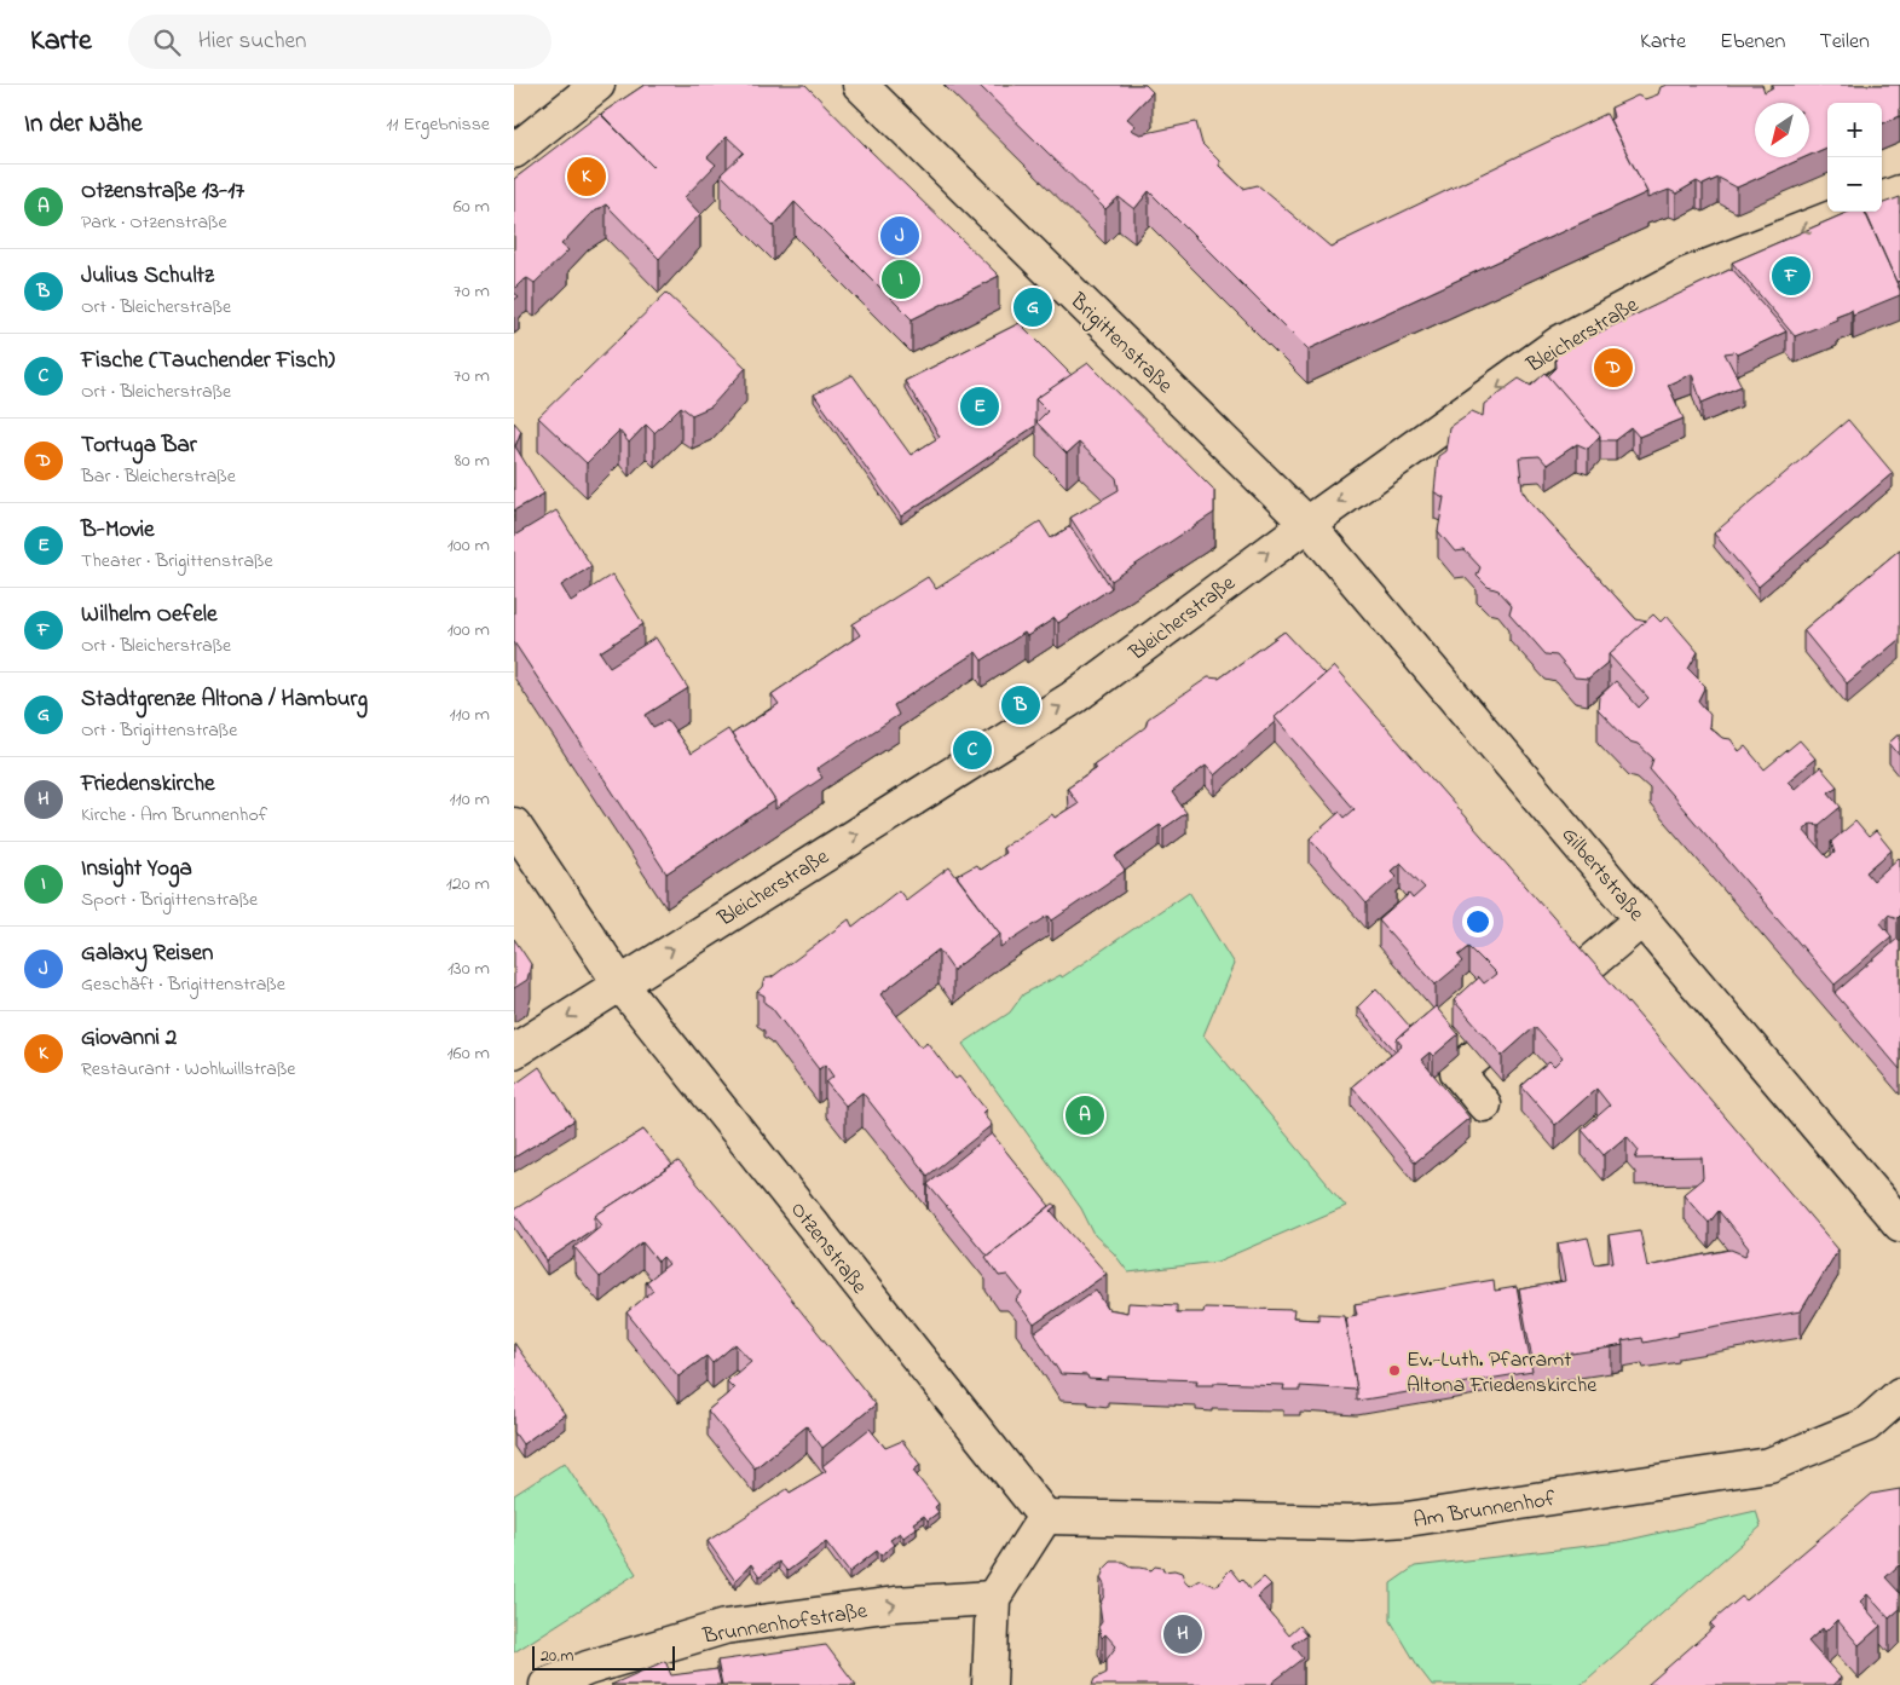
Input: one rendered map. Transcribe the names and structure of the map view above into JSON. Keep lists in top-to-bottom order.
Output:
{
  "streets": {
    "street": [
      "Bleicherstraße",
      "Brigittenstraße",
      "Gilbertstraße",
      "Otzenstraße",
      "Am Brunnenhof",
      "Brunnenhofstraße"
    ]
  },
  "crossings": [
    ["Bleicherstraße", "Brigittenstraße"],
    ["Bleicherstraße", "Gilbertstraße"],
    ["Bleicherstraße", "Otzenstraße"],
    ["Brigittenstraße", "Gilbertstraße"],
    ["Otzenstraße", "Am Brunnenhof"]
  ],
  "one_way": ["Brunnenhofstraße"],
  "places": ["Ev.-Luth. Pfarramt Altona Friedenskirche"],
  "scale_bar": "20 m",
  "north": "bottom left",
  "page": {
    "header": "Karte",
    "search": "Hier suchen",
    "nav": ["Karte", "Ebenen", "Teilen"],
    "heading": ["In der Nähe", "11 Ergebnisse"],
    "map_buttons": ["+", "−"],
    "pins": [
      "K",
      "J",
      "F",
      "I",
      "G",
      "D",
      "E",
      "B",
      "C",
      "A",
      "H"
    ],
    "list": [
      {
        "mark": "A",
        "name": "Otzenstraße 13-17",
        "note": "Park · Otzenstraße",
        "value": "60 m"
      },
      {
        "mark": "B",
        "name": "Julius Schultz",
        "note": "Ort · Bleicherstraße",
        "value": "70 m"
      },
      {
        "mark": "C",
        "name": "Fische (Tauchender Fisch)",
        "note": "Ort · Bleicherstraße",
        "value": "70 m"
      },
      {
        "mark": "D",
        "name": "Tortuga Bar",
        "note": "Bar · Bleicherstraße",
        "value": "80 m"
      },
      {
        "mark": "E",
        "name": "B-Movie",
        "note": "Theater · Brigittenstraße",
        "value": "100 m"
      },
      {
        "mark": "F",
        "name": "Wilhelm Oefele",
        "note": "Ort · Bleicherstraße",
        "value": "100 m"
      },
      {
        "mark": "G",
        "name": "Stadtgrenze Altona / Hamburg",
        "note": "Ort · Brigittenstraße",
        "value": "110 m"
      },
      {
        "mark": "H",
        "name": "Friedenskirche",
        "note": "Kirche · Am Brunnenhof",
        "value": "110 m"
      },
      {
        "mark": "I",
        "name": "Insight Yoga",
        "note": "Sport · Brigittenstraße",
        "value": "120 m"
      },
      {
        "mark": "J",
        "name": "Galaxy Reisen",
        "note": "Geschäft · Brigittenstraße",
        "value": "130 m"
      },
      {
        "mark": "K",
        "name": "Giovanni 2",
        "note": "Restaurant · Wohlwillstraße",
        "value": "160 m"
      }
    ],
    "scale": "20 m"
  }
}
